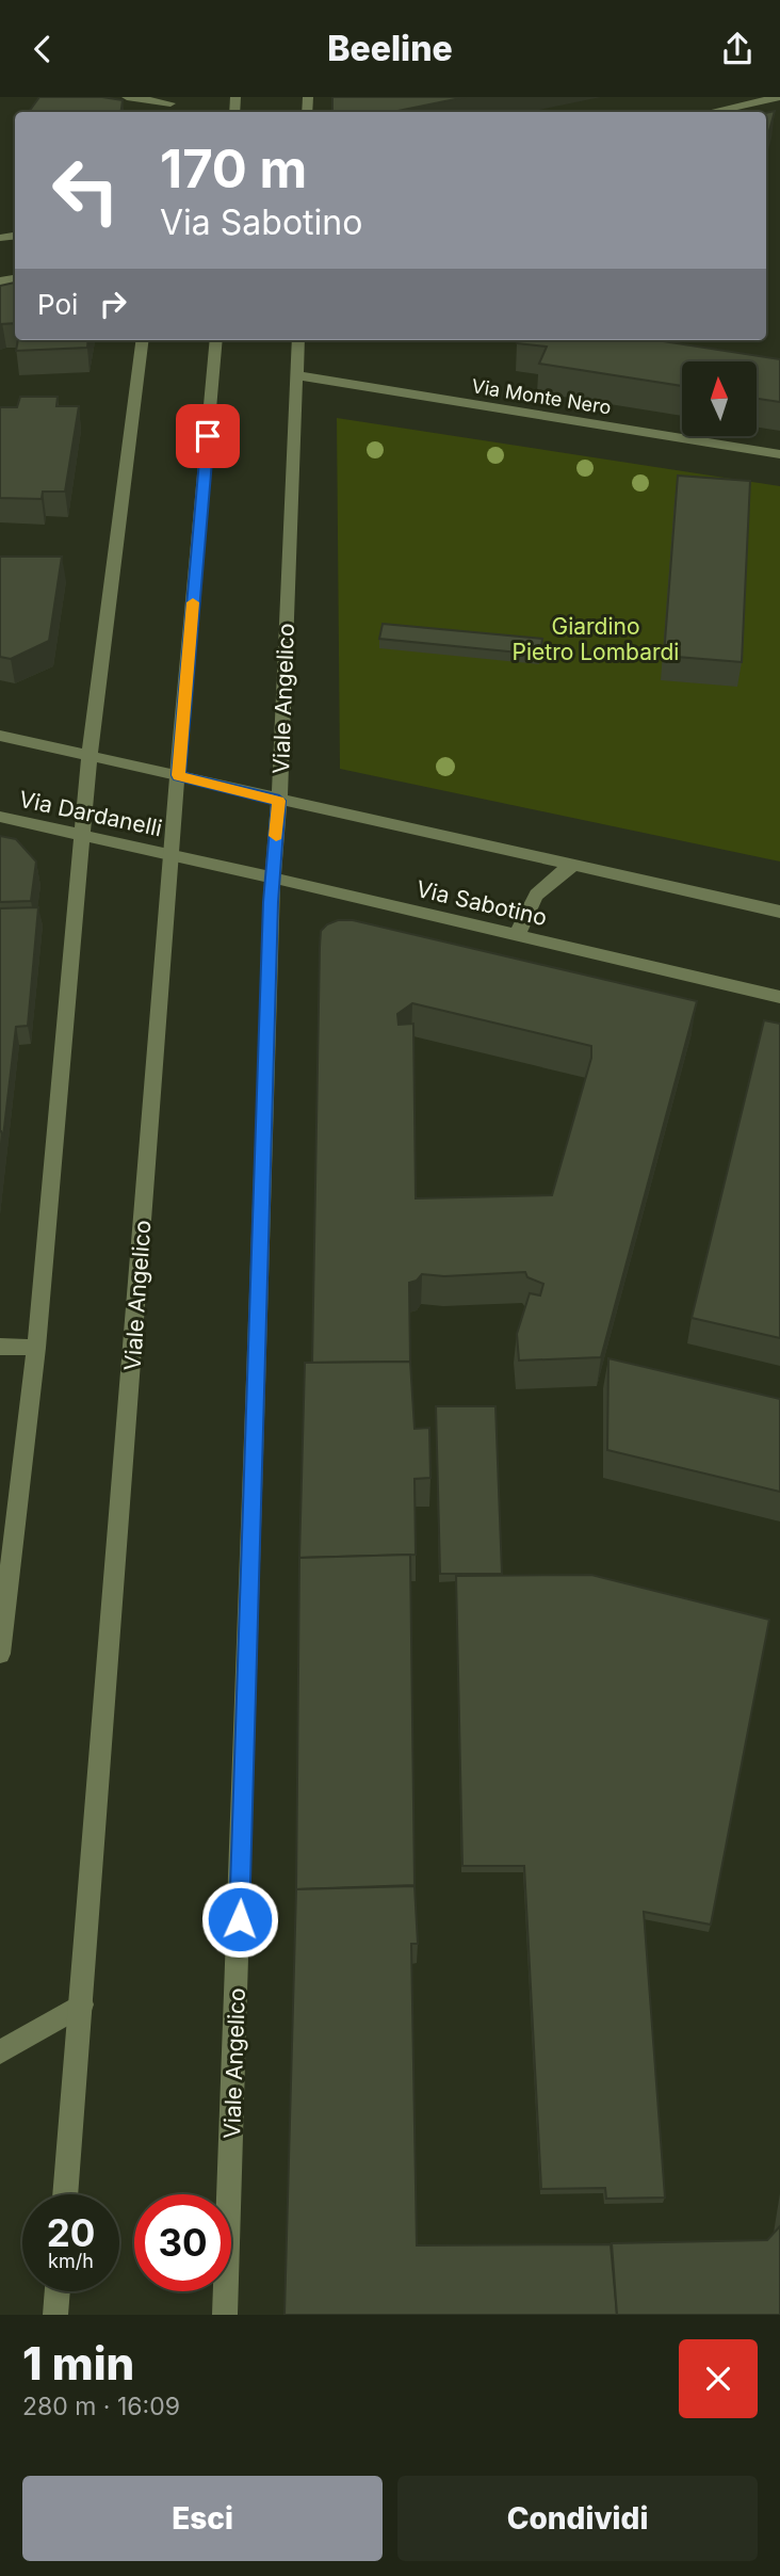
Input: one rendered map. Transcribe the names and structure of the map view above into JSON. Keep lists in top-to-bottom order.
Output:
{
  "streets": {
    "street": [
      "Via Monte Nero",
      "Viale Angelico",
      "Via Dardanelli",
      "Via Sabotino"
    ]
  },
  "crossings": [
    ["Via Monte Nero", "Viale Angelico"],
    ["Viale Angelico", "Via Dardanelli"],
    ["Viale Angelico", "Via Sabotino"],
    ["Via Dardanelli", "Via Sabotino"]
  ],
  "parks": ["Giardino Pietro Lombardi"],
  "north": "top",
  "page": {
    "header": "Beeline",
    "turn": ["170 m", "Via Sabotino"],
    "then": "Poi",
    "speed": "20 km/h",
    "limit": "30",
    "heading": ["1 min", "280 m · 16:09"],
    "buttons": ["Esci", "Condividi"]
  }
}
